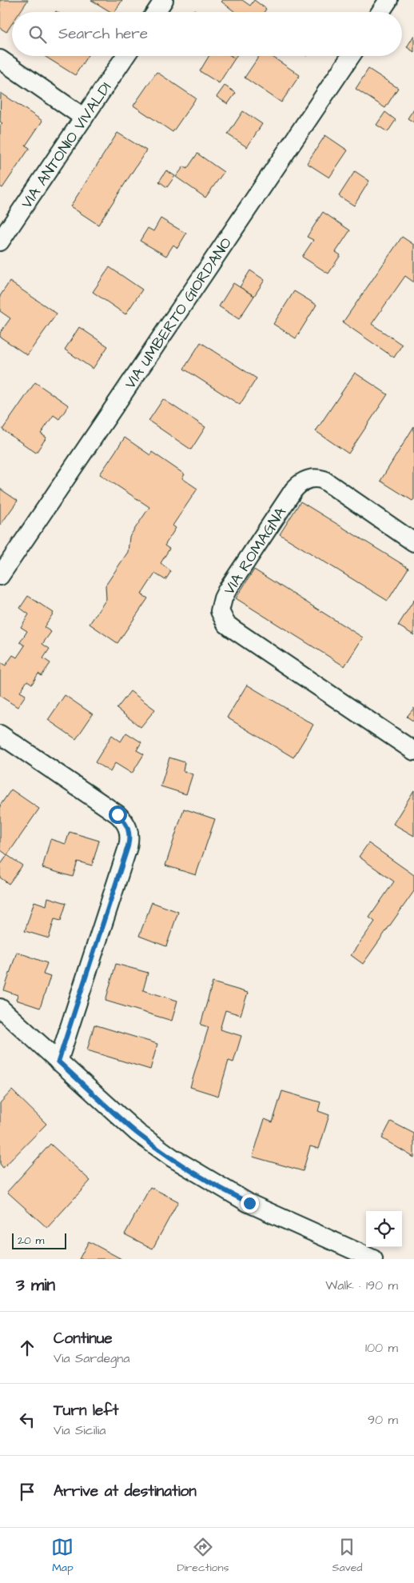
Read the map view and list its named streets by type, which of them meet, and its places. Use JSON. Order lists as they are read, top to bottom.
{
  "streets": {
    "street": ["VIA ANTONIO VIVALDI", "VIA UMBERTO GIORDANO", "VIA ROMAGNA"]
  },
  "scale_bar": "20 m",
  "page": {
    "search": "Search here",
    "scale": "20 m",
    "heading": ["3 min", "Walk · 190 m"],
    "list": [
      ["Continue", "Via Sardegna", "100 m"],
      ["Turn left", "Via Sicilia", "90 m"],
      "Arrive at destination"
    ],
    "nav": ["Map", "Directions", "Saved"]
  }
}
